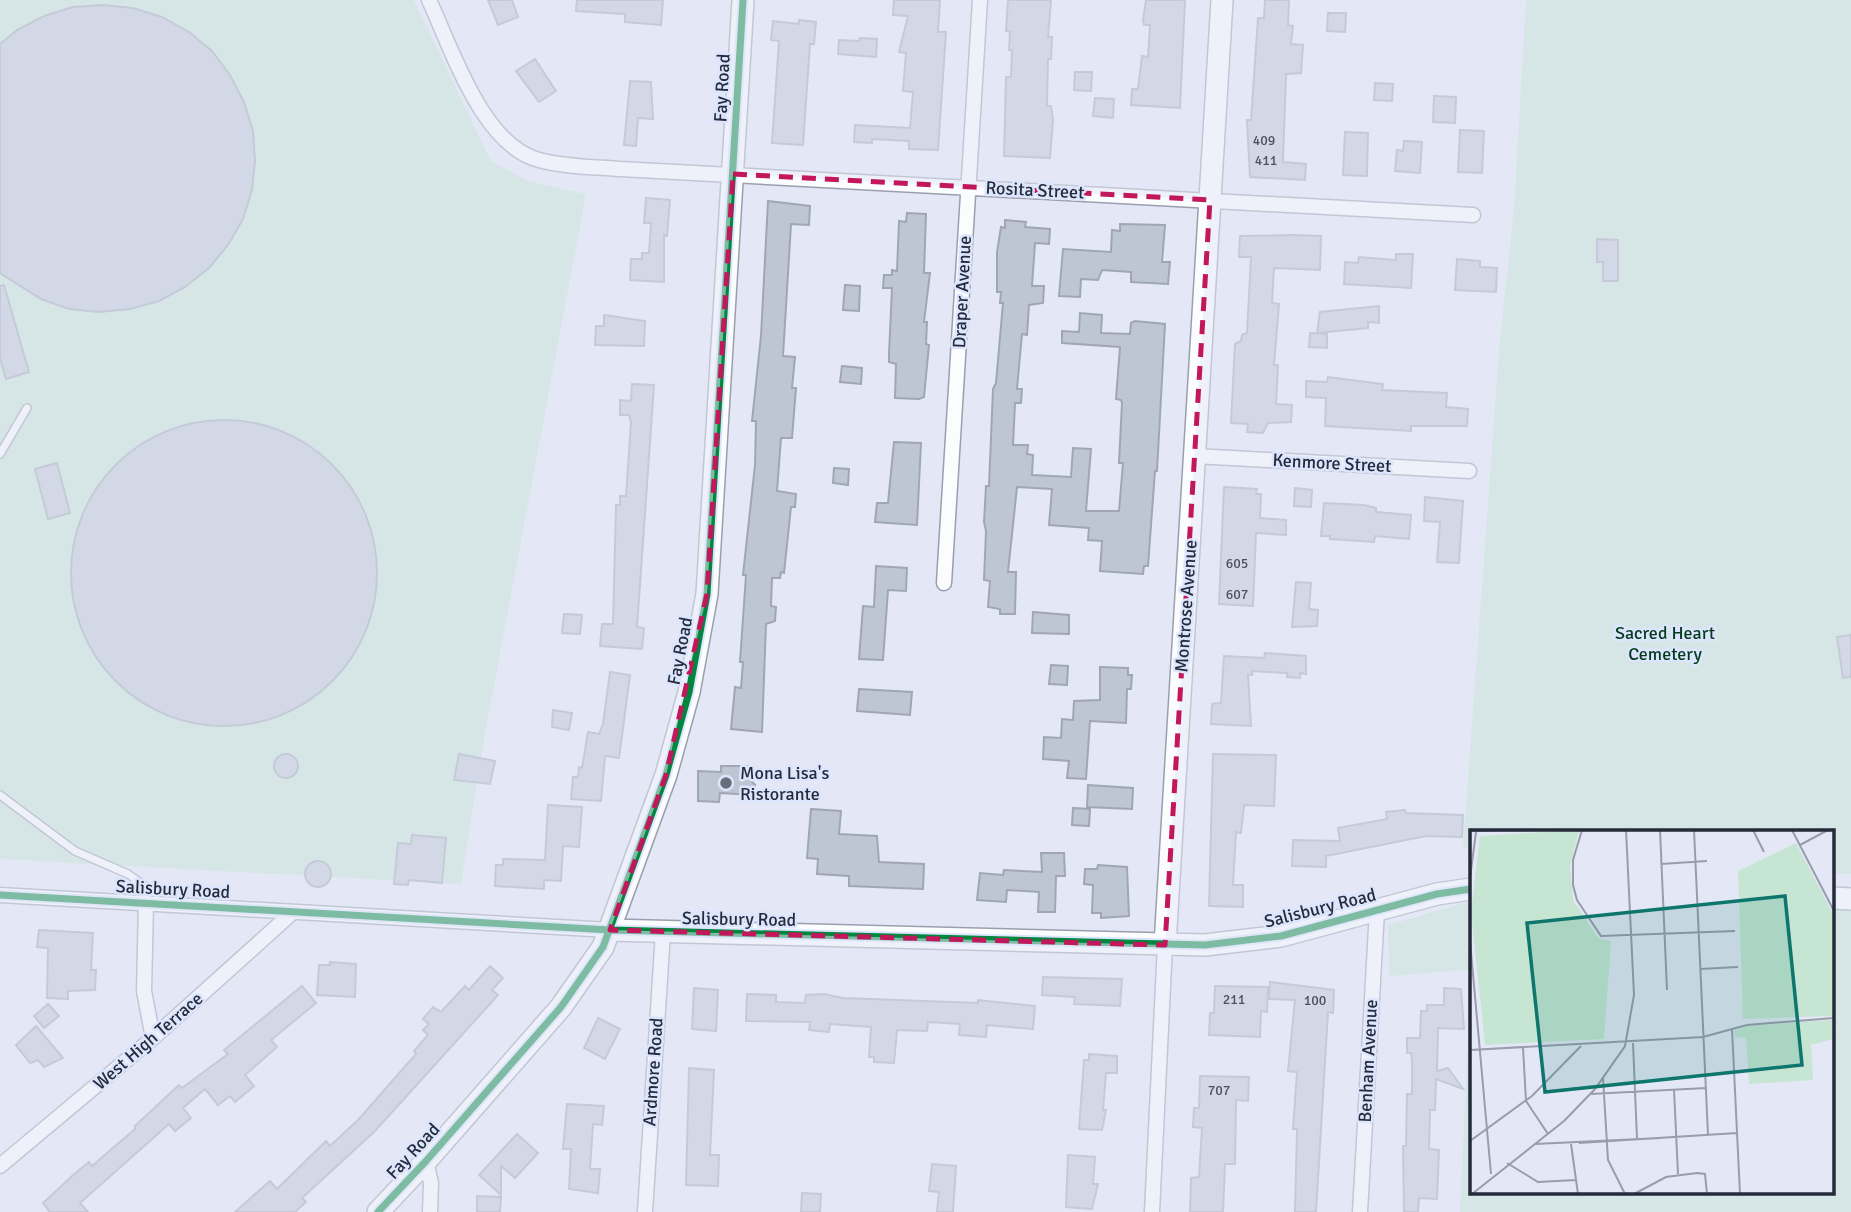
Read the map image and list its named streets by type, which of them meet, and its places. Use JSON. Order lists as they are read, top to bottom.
{
  "streets": {
    "street": [
      "Fay Road",
      "Rosita Street",
      "Draper Avenue",
      "Kenmore Street",
      "Montrose Avenue",
      "Salisbury Road",
      "West High Terrace",
      "Benham Avenue",
      "Ardmore Road"
    ]
  },
  "crossings": [
    ["Fay Road", "Rosita Street"],
    ["Fay Road", "Salisbury Road"],
    ["Rosita Street", "Draper Avenue"],
    ["Rosita Street", "Montrose Avenue"],
    ["Kenmore Street", "Montrose Avenue"],
    ["Montrose Avenue", "Salisbury Road"],
    ["Salisbury Road", "West High Terrace"],
    ["Salisbury Road", "Benham Avenue"],
    ["Salisbury Road", "Ardmore Road"]
  ],
  "parks": ["Sacred Heart Cemetery"],
  "places": ["Mona Lisa's Ristorante"],
  "house_numbers": [
    "409",
    "411",
    "605",
    "607",
    "211",
    "100",
    "707"
  ]
}
